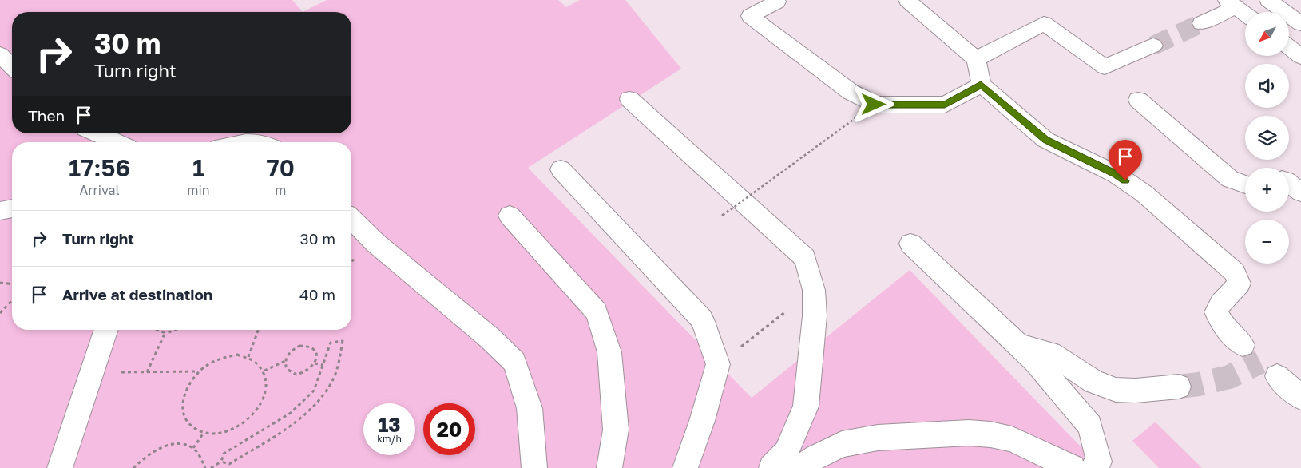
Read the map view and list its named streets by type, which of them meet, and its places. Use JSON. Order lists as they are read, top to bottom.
{
  "north": "bottom left",
  "page": {
    "map_buttons": ["+", "−"],
    "turn": ["30 m", "Turn right"],
    "then": "Then",
    "eta": [
      "17:56",
      "Arrival",
      "1",
      "min",
      "70",
      "m"
    ],
    "list": [
      {
        "name": "Turn right",
        "value": "30 m"
      },
      {
        "name": "Arrive at destination",
        "value": "40 m"
      }
    ],
    "speed": "13 km/h",
    "limit": "20"
  }
}
